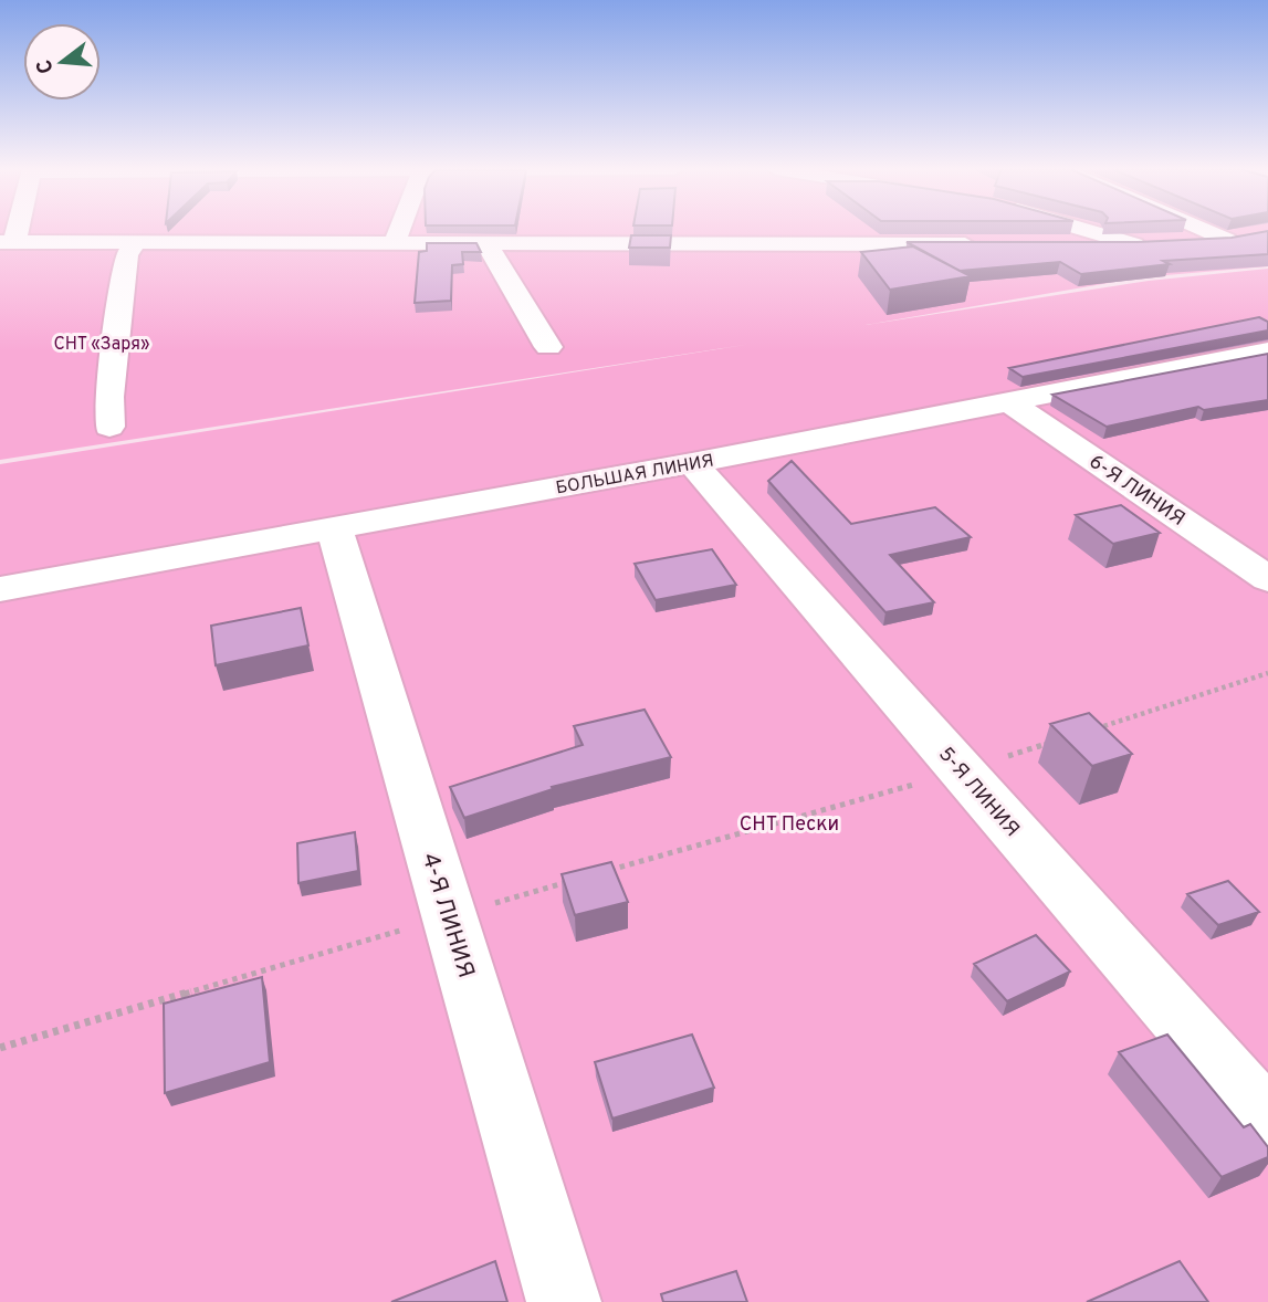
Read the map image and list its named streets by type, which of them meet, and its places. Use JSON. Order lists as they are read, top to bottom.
{
  "streets": {
    "street": [
      "БОЛЬШАЯ ЛИНИЯ",
      "6-Я ЛИНИЯ",
      "5-Я ЛИНИЯ",
      "4-Я ЛИНИЯ"
    ]
  },
  "crossings": [
    ["БОЛЬШАЯ ЛИНИЯ", "6-Я ЛИНИЯ"],
    ["БОЛЬШАЯ ЛИНИЯ", "5-Я ЛИНИЯ"],
    ["БОЛЬШАЯ ЛИНИЯ", "4-Я ЛИНИЯ"]
  ],
  "parks": ["СНТ «Заря»", "СНТ Пески"],
  "north": "left"
}
